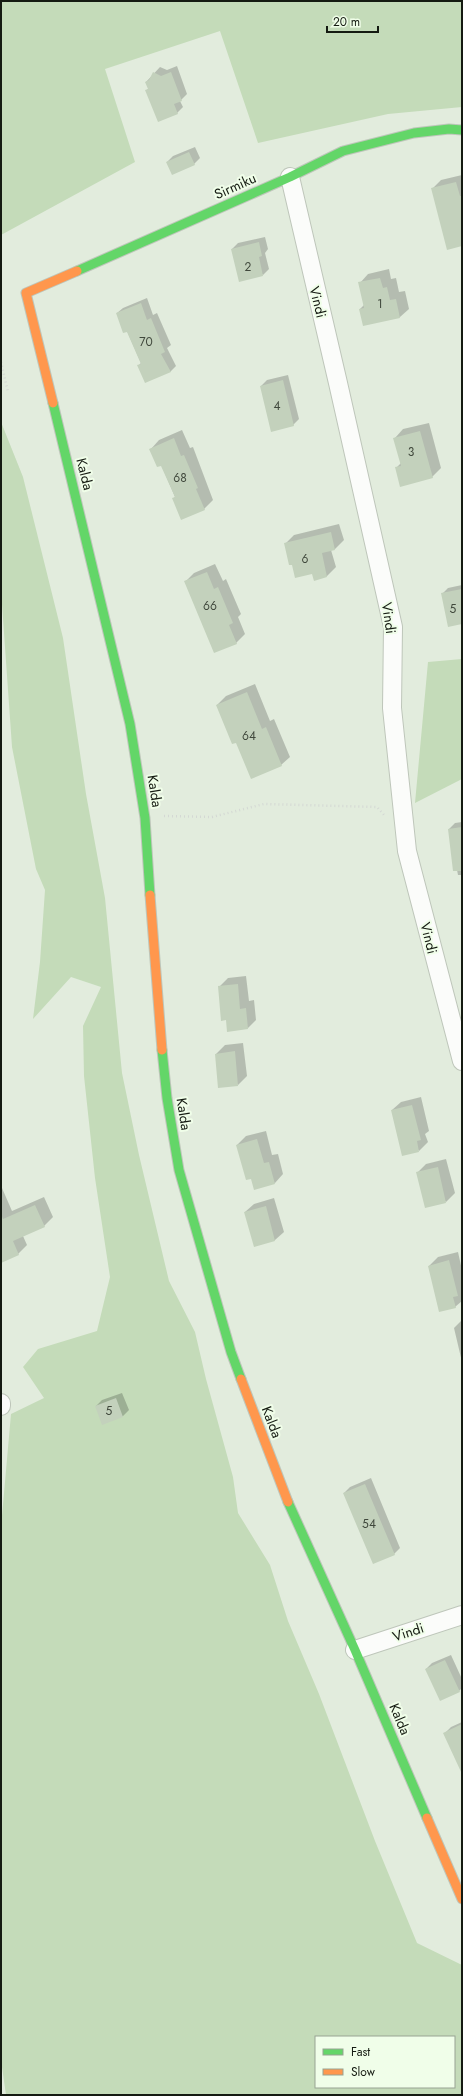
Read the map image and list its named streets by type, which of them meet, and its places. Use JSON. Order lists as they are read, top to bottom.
{
  "streets": {
    "street": ["Sirmiku", "Vindi", "Kalda"]
  },
  "crossings": [
    ["Sirmiku", "Vindi"],
    ["Sirmiku", "Kalda"],
    ["Vindi", "Kalda"]
  ],
  "house_numbers": [
    "2",
    "1",
    "70",
    "4",
    "3",
    "68",
    "6",
    "66",
    "5",
    "64",
    "5",
    "54"
  ],
  "legend": ["Fast", "Slow"],
  "scale_bar": "20 m"
}
